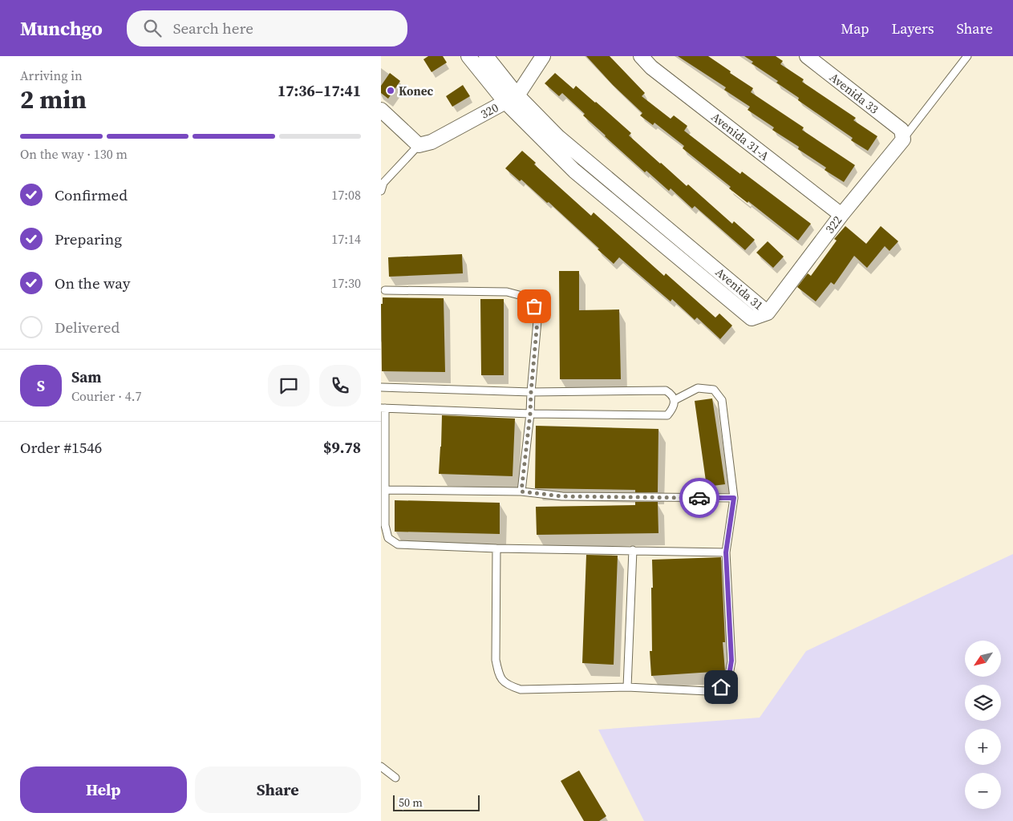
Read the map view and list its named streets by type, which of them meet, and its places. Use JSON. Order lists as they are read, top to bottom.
{
  "streets": {
    "street": [
      "Avenida 33",
      "320",
      "Avenida 31-A",
      "322",
      "Avenida 31"
    ]
  },
  "crossings": [
    ["Avenida 33", "322"],
    ["320", "Avenida 31"],
    ["Avenida 31-A", "322"],
    ["322", "Avenida 31"]
  ],
  "places": ["Konec"],
  "scale_bar": "50 m",
  "north": "bottom left",
  "page": {
    "header": "Munchgo",
    "search": "Search here",
    "nav": ["Map", "Layers", "Share"],
    "heading": ["2 min", "Arriving in", "17:36–17:41"],
    "panel": [
      "Sam",
      "Courier · 4.7",
      "Order #1546",
      "$9.78"
    ],
    "bar": "On the way · 130 m",
    "list": [
      ["Confirmed", "17:08"],
      ["Preparing", "17:14"],
      ["On the way", "17:30"],
      "Delivered"
    ],
    "round": "S",
    "map_buttons": ["+", "−"],
    "buttons": ["Help", "Share"],
    "scale": "50 m"
  }
}
